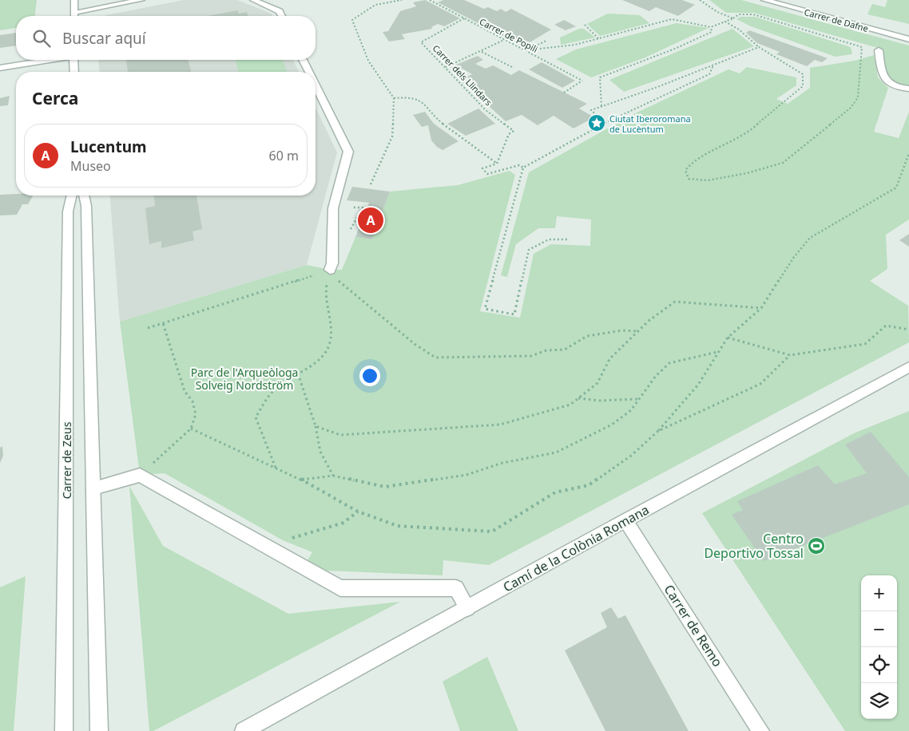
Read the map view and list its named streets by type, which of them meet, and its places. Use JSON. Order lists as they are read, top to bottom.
{
  "streets": {
    "street": [
      "Carrer de Dafne",
      "Carrer de Zeus",
      "Camí de la Colònia Romana",
      "Carrer de Remo"
    ],
    "path": ["Carrer de Popili", "Carrer dels Llindars"]
  },
  "crossings": [
    ["Carrer de Popili", "Carrer dels Llindars"],
    ["Camí de la Colònia Romana", "Carrer de Remo"]
  ],
  "parks": ["Parc de l'Arqueòloga Solveig Nordström"],
  "places": {
    "place": ["Ciutat Iberoromana de Lucèntum"],
    "sports": ["Centro Deportivo Tossal"]
  },
  "page": {
    "search": "Buscar aquí",
    "heading": "Cerca",
    "list": [
      {
        "mark": "A",
        "name": "Lucentum",
        "note": "Museo",
        "value": "60 m"
      }
    ],
    "pins": "A",
    "map_buttons": ["+", "−"]
  }
}
